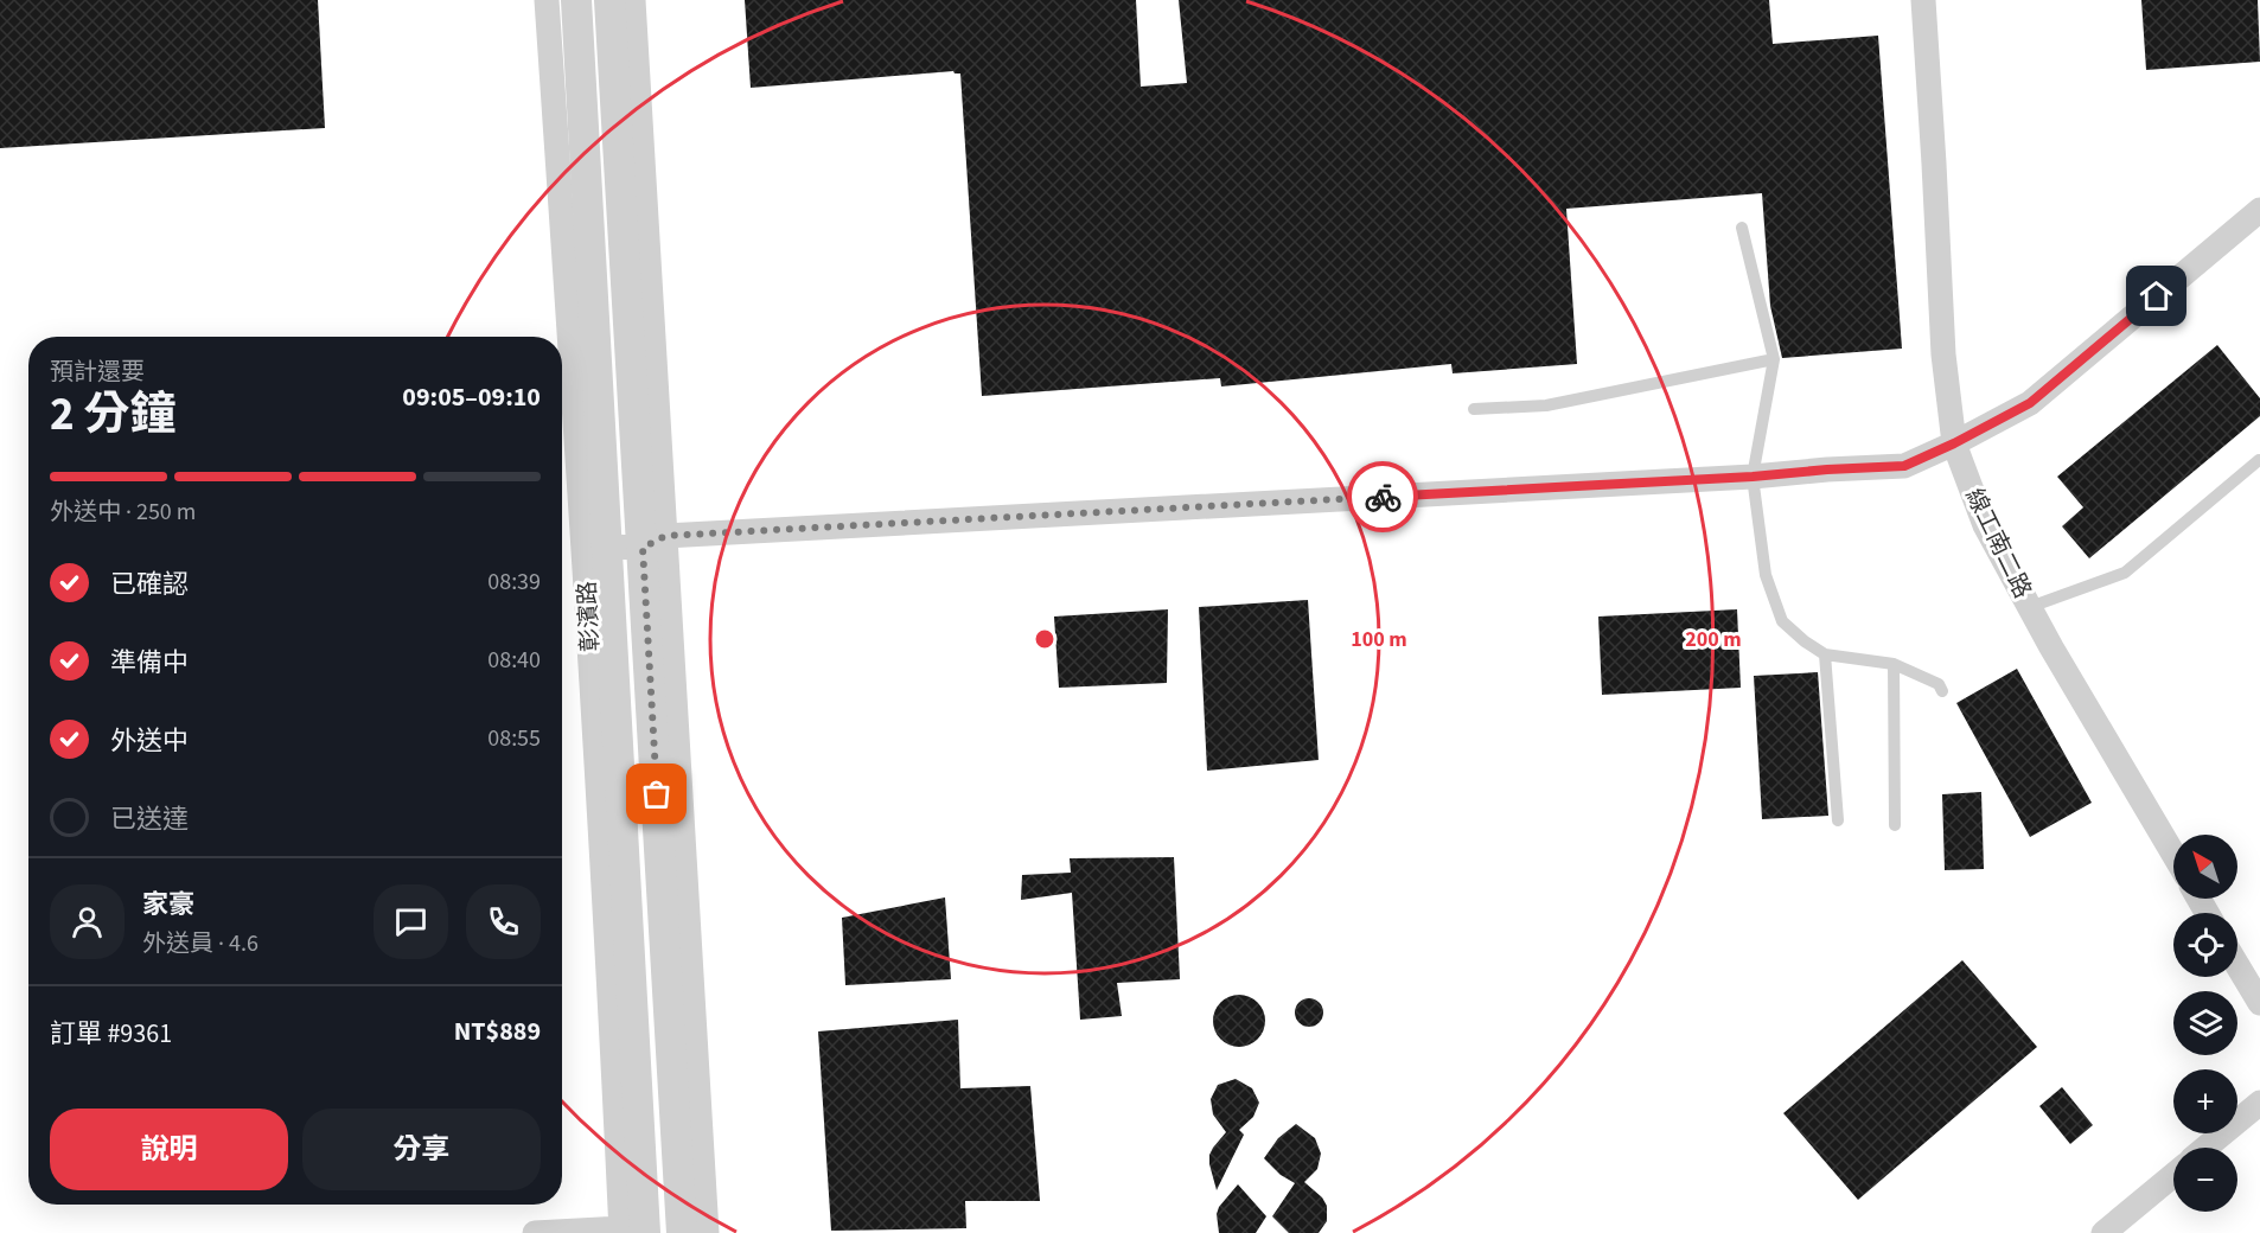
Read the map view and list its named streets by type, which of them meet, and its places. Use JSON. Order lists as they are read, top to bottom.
{
  "streets": {
    "street": ["線工南二路", "彰濱路"]
  },
  "north": "top left",
  "page": {
    "heading": ["2 分鐘", "預計還要", "09:05–09:10"],
    "panel": [
      "家豪",
      "外送員 · 4.6",
      "訂單 #9361",
      "NT$889"
    ],
    "bar": "外送中 · 250 m",
    "list": [
      ["已確認", "08:39"],
      ["準備中", "08:40"],
      ["外送中", "08:55"],
      "已送達"
    ],
    "map_buttons": ["+", "−"],
    "buttons": ["說明", "分享"]
  },
  "rings": ["100 m", "200 m"]
}
